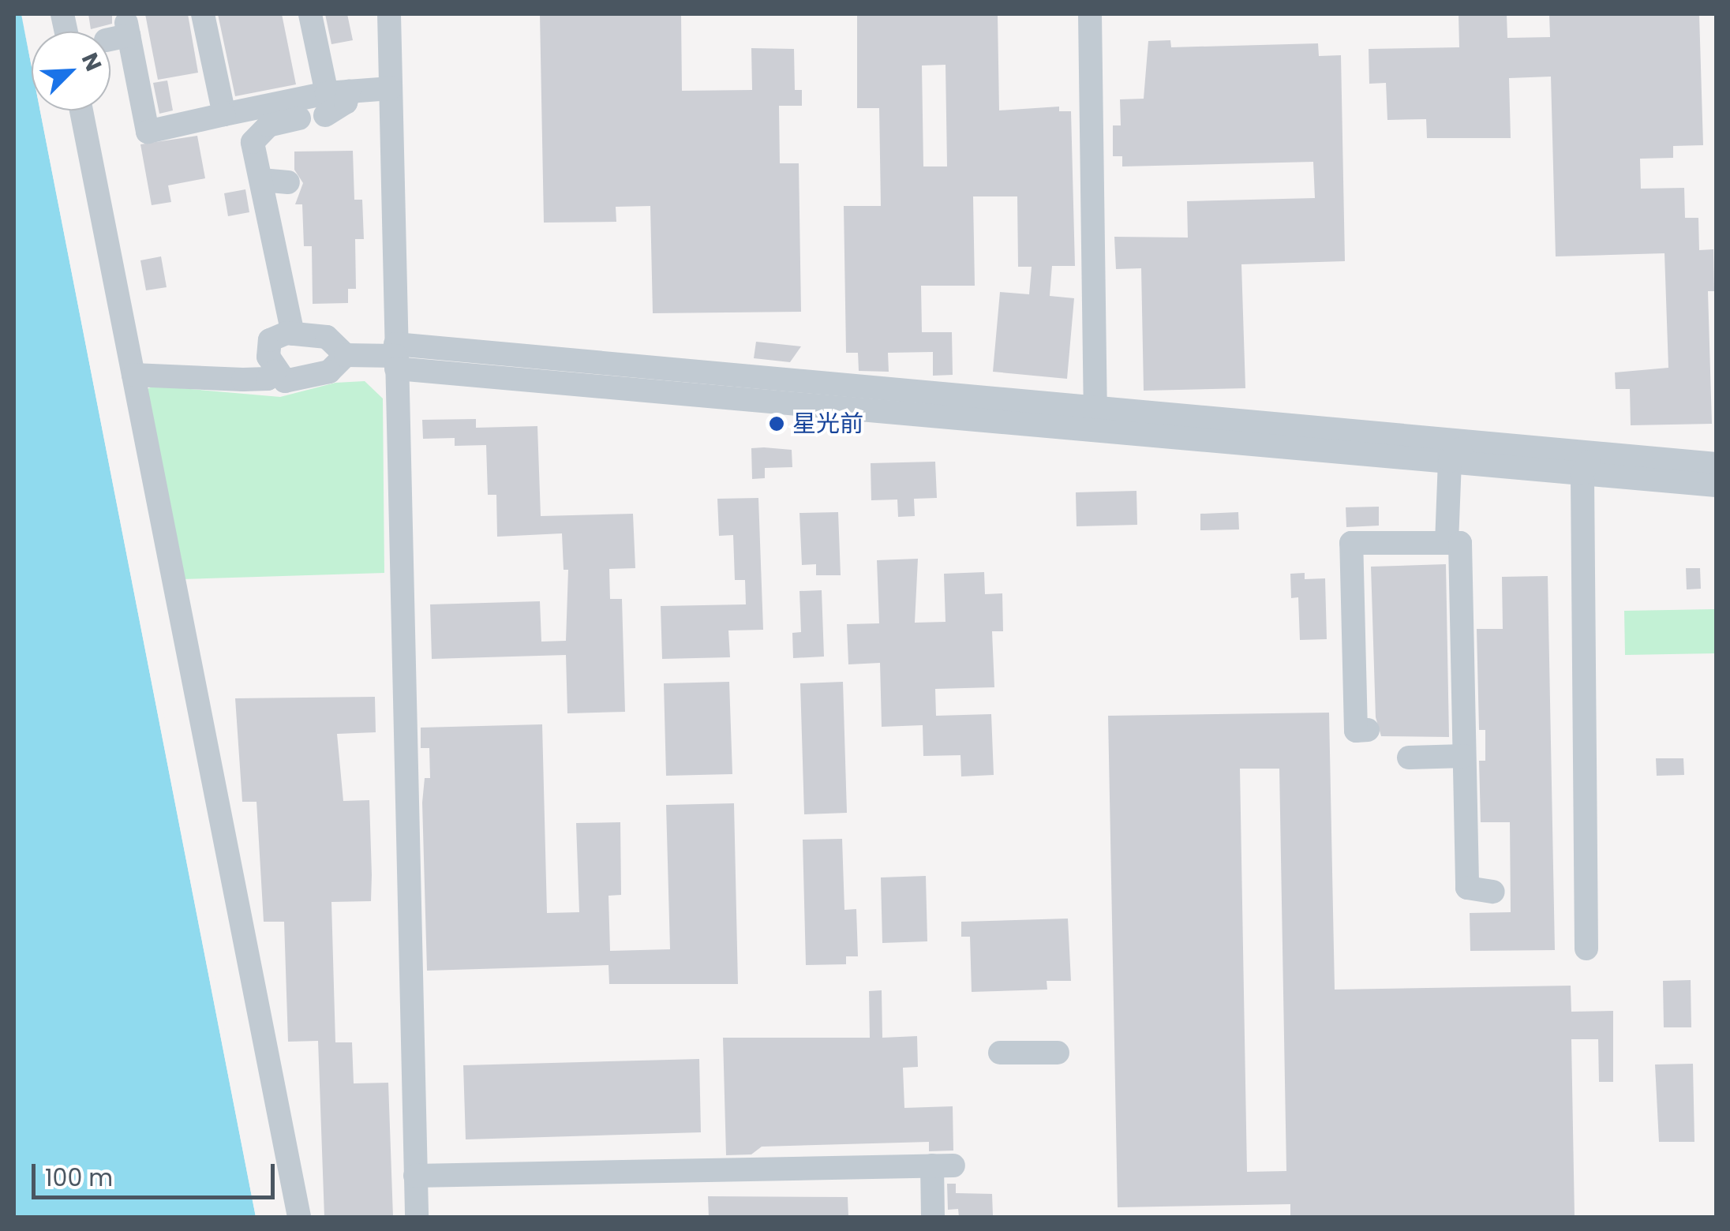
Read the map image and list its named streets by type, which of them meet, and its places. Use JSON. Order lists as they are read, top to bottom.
{
  "places": ["星光前"],
  "scale_bar": "100 m",
  "north": "top right"
}
